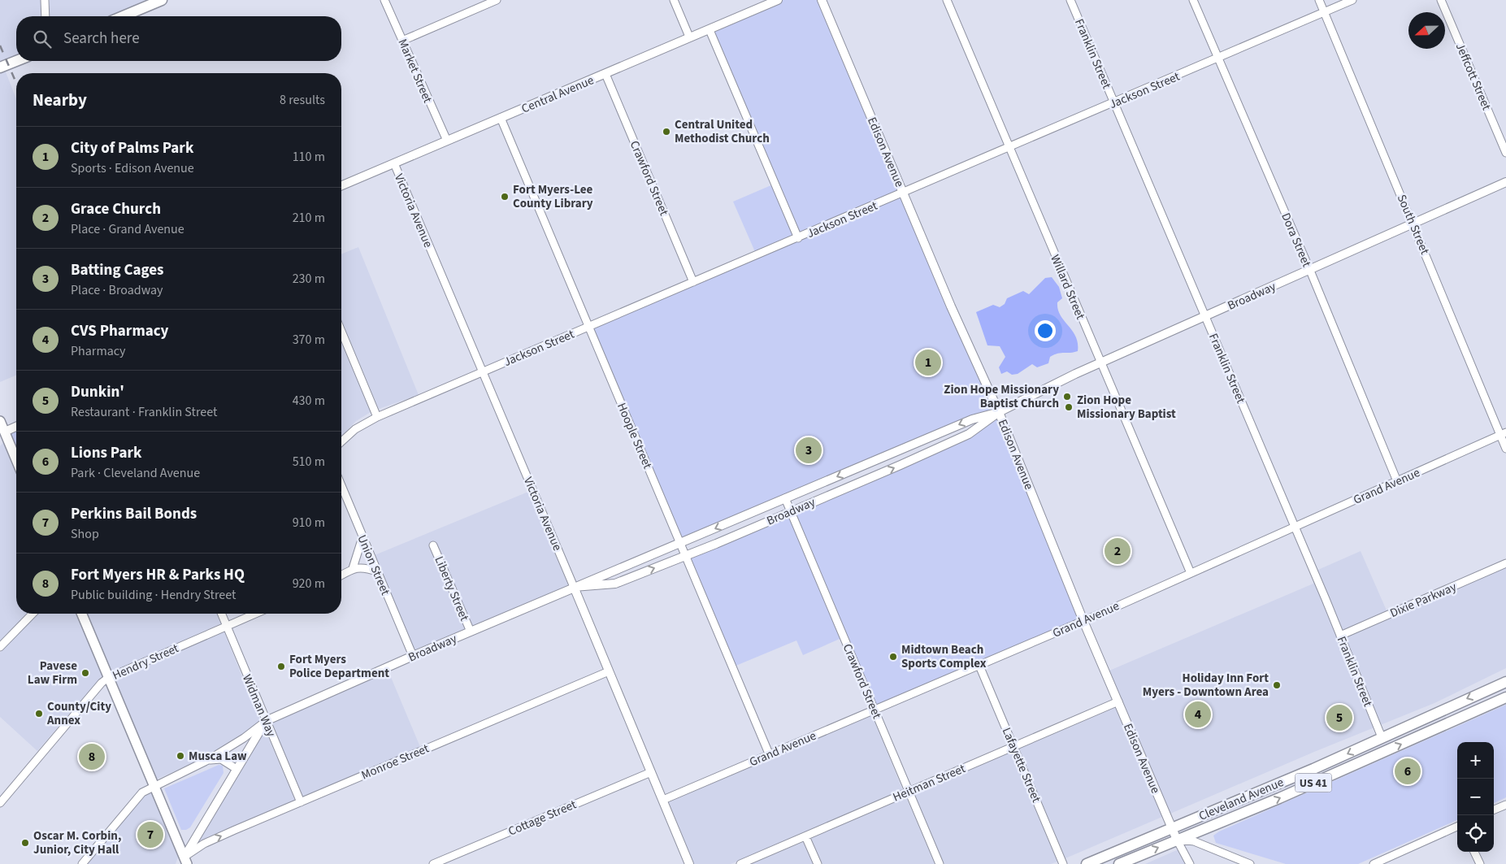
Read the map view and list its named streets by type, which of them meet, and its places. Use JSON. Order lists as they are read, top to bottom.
{
  "streets": {
    "main road": ["US 41", "Cleveland Avenue"],
    "street": [
      "Franklin Street",
      "Market Street",
      "Jeffcott Street",
      "Jackson Street",
      "Central Avenue",
      "Edison Avenue",
      "Crawford Street",
      "Victoria Avenue",
      "South Street",
      "Dora Street",
      "Willard Street",
      "Broadway",
      "Hoople Street",
      "Grand Avenue",
      "Union Street",
      "Liberty Street",
      "Dixie Parkway",
      "Hendry Street",
      "Widman Way",
      "Monroe Street",
      "Lafayette Street",
      "Heitman Street",
      "Cottage Street"
    ]
  },
  "crossings": [
    ["Franklin Street", "Jackson Street"],
    ["Franklin Street", "Broadway"],
    ["Franklin Street", "Grand Avenue"],
    ["Franklin Street", "Dixie Parkway"],
    ["Franklin Street", "Cleveland Avenue"],
    ["Market Street", "Central Avenue"],
    ["Jackson Street", "Edison Avenue"],
    ["Jackson Street", "Crawford Street"],
    ["Jackson Street", "Victoria Avenue"],
    ["Jackson Street", "South Street"],
    ["Jackson Street", "Dora Street"],
    ["Jackson Street", "Willard Street"],
    ["Jackson Street", "Hoople Street"],
    ["Central Avenue", "Crawford Street"],
    ["Central Avenue", "Victoria Avenue"],
    ["Central Avenue", "Hoople Street"],
    ["Edison Avenue", "Broadway"],
    ["Edison Avenue", "Grand Avenue"],
    ["Edison Avenue", "Heitman Street"],
    ["Edison Avenue", "Cleveland Avenue"],
    ["Crawford Street", "Broadway"],
    ["Crawford Street", "Grand Avenue"],
    ["Crawford Street", "Heitman Street"],
    ["Victoria Avenue", "Broadway"],
    ["Victoria Avenue", "Grand Avenue"],
    ["Victoria Avenue", "Monroe Street"],
    ["Victoria Avenue", "Cottage Street"],
    ["South Street", "Broadway"],
    ["South Street", "Grand Avenue"],
    ["Dora Street", "Broadway"],
    ["Dora Street", "Grand Avenue"],
    ["Willard Street", "Broadway"],
    ["Willard Street", "Grand Avenue"],
    ["Broadway", "Hoople Street"],
    ["Broadway", "Union Street"],
    ["Broadway", "Liberty Street"],
    ["Broadway", "Widman Way"],
    ["Hoople Street", "Grand Avenue"],
    ["Grand Avenue", "Lafayette Street"],
    ["Hendry Street", "Widman Way"],
    ["Widman Way", "Monroe Street"],
    ["Lafayette Street", "Heitman Street"]
  ],
  "places": [
    "Central United Methodist Church",
    "Fort Myers-Lee County Library",
    "Zion Hope Missionary Baptist Church",
    "Zion Hope Missionary Baptist",
    "Midtown Beach Sports Complex",
    "Fort Myers Police Department",
    "Pavese Law Firm",
    "Holiday Inn Fort Myers - Downtown Area",
    "County/City Annex",
    "Musca Law",
    "Oscar M. Corbin, Junior, City Hall"
  ],
  "north": "left",
  "page": {
    "search": "Search here",
    "heading": ["Nearby", "8 results"],
    "list": [
      {
        "mark": "1",
        "name": "City of Palms Park",
        "note": "Sports · Edison Avenue",
        "value": "110 m"
      },
      {
        "mark": "2",
        "name": "Grace Church",
        "note": "Place · Grand Avenue",
        "value": "210 m"
      },
      {
        "mark": "3",
        "name": "Batting Cages",
        "note": "Place · Broadway",
        "value": "230 m"
      },
      {
        "mark": "4",
        "name": "CVS Pharmacy",
        "note": "Pharmacy",
        "value": "370 m"
      },
      {
        "mark": "5",
        "name": "Dunkin'",
        "note": "Restaurant · Franklin Street",
        "value": "430 m"
      },
      {
        "mark": "6",
        "name": "Lions Park",
        "note": "Park · Cleveland Avenue",
        "value": "510 m"
      },
      {
        "mark": "7",
        "name": "Perkins Bail Bonds",
        "note": "Shop",
        "value": "910 m"
      },
      {
        "mark": "8",
        "name": "Fort Myers HR & Parks HQ",
        "note": "Public building · Hendry Street",
        "value": "920 m"
      }
    ],
    "pins": [
      "1",
      "3",
      "2",
      "4",
      "5",
      "8",
      "6",
      "7"
    ],
    "map_buttons": ["+", "−"]
  }
}
